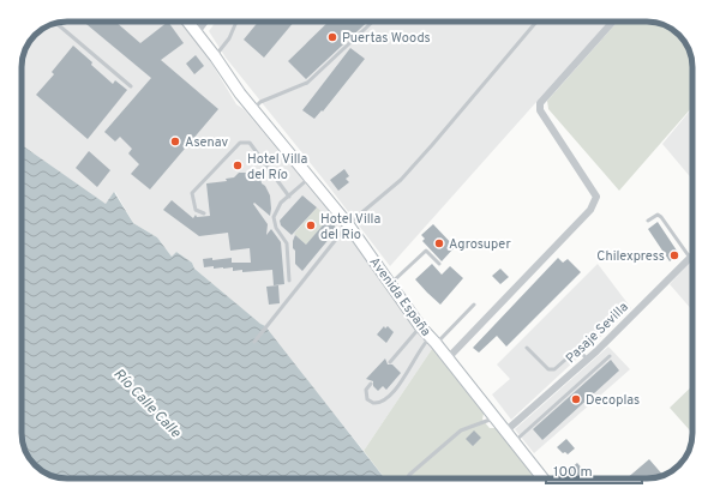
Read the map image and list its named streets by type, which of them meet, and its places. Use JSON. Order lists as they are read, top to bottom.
{
  "streets": {
    "main road": ["Avenida España"],
    "street": ["Pasaje Sevilla"]
  },
  "crossings": [
    ["Avenida España", "Pasaje Sevilla"]
  ],
  "water": ["Río Calle Calle"],
  "places": [
    "Puertas Woods",
    "Asenav",
    "Hotel Villa del Río",
    "Hotel Villa del Rio",
    "Agrosuper",
    "Chilexpress",
    "Decoplas"
  ],
  "scale_bar": "100 m"
}
